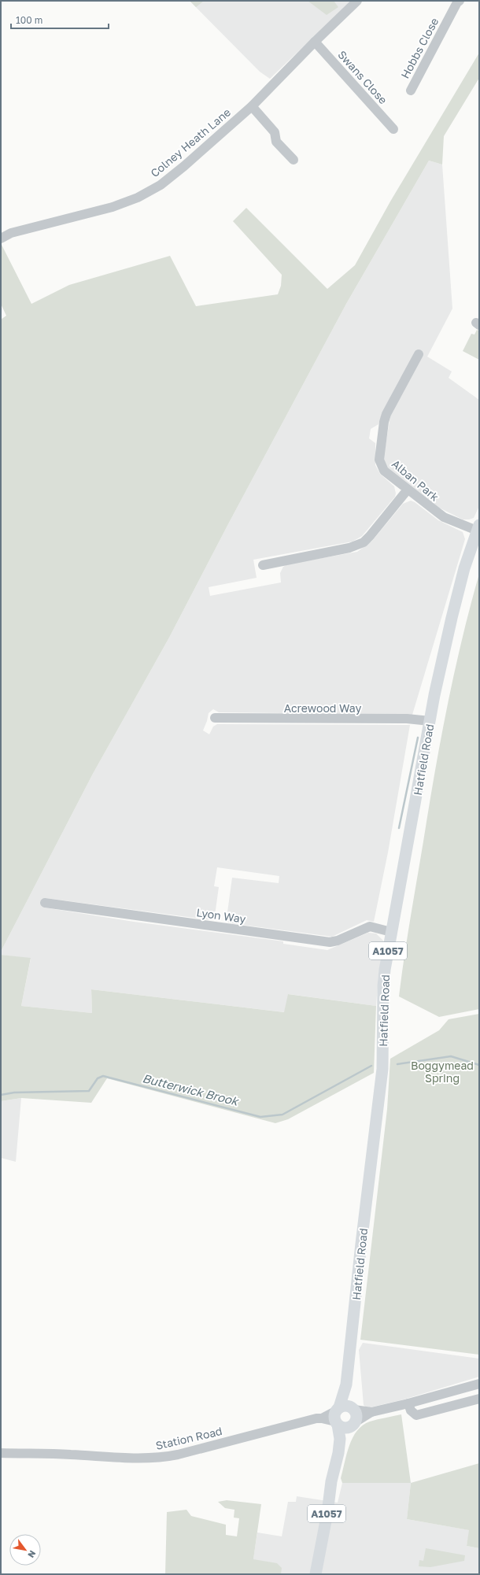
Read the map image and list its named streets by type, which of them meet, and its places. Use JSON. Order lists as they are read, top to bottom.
{
  "streets": {
    "main road": ["Hatfield Road", "A1057"],
    "street": [
      "Hobbs Close",
      "Swans Close",
      "Colney Heath Lane",
      "Alban Park",
      "Acrewood Way",
      "Lyon Way",
      "Station Road"
    ]
  },
  "crossings": [
    ["Swans Close", "Colney Heath Lane"],
    ["Alban Park", "Hatfield Road"],
    ["Acrewood Way", "Hatfield Road"],
    ["Hatfield Road", "Lyon Way"],
    ["Hatfield Road", "Station Road"]
  ],
  "water": ["Butterwick Brook"],
  "parks": ["Boggymead Spring"],
  "scale_bar": "100 m",
  "north": "bottom right"
}
